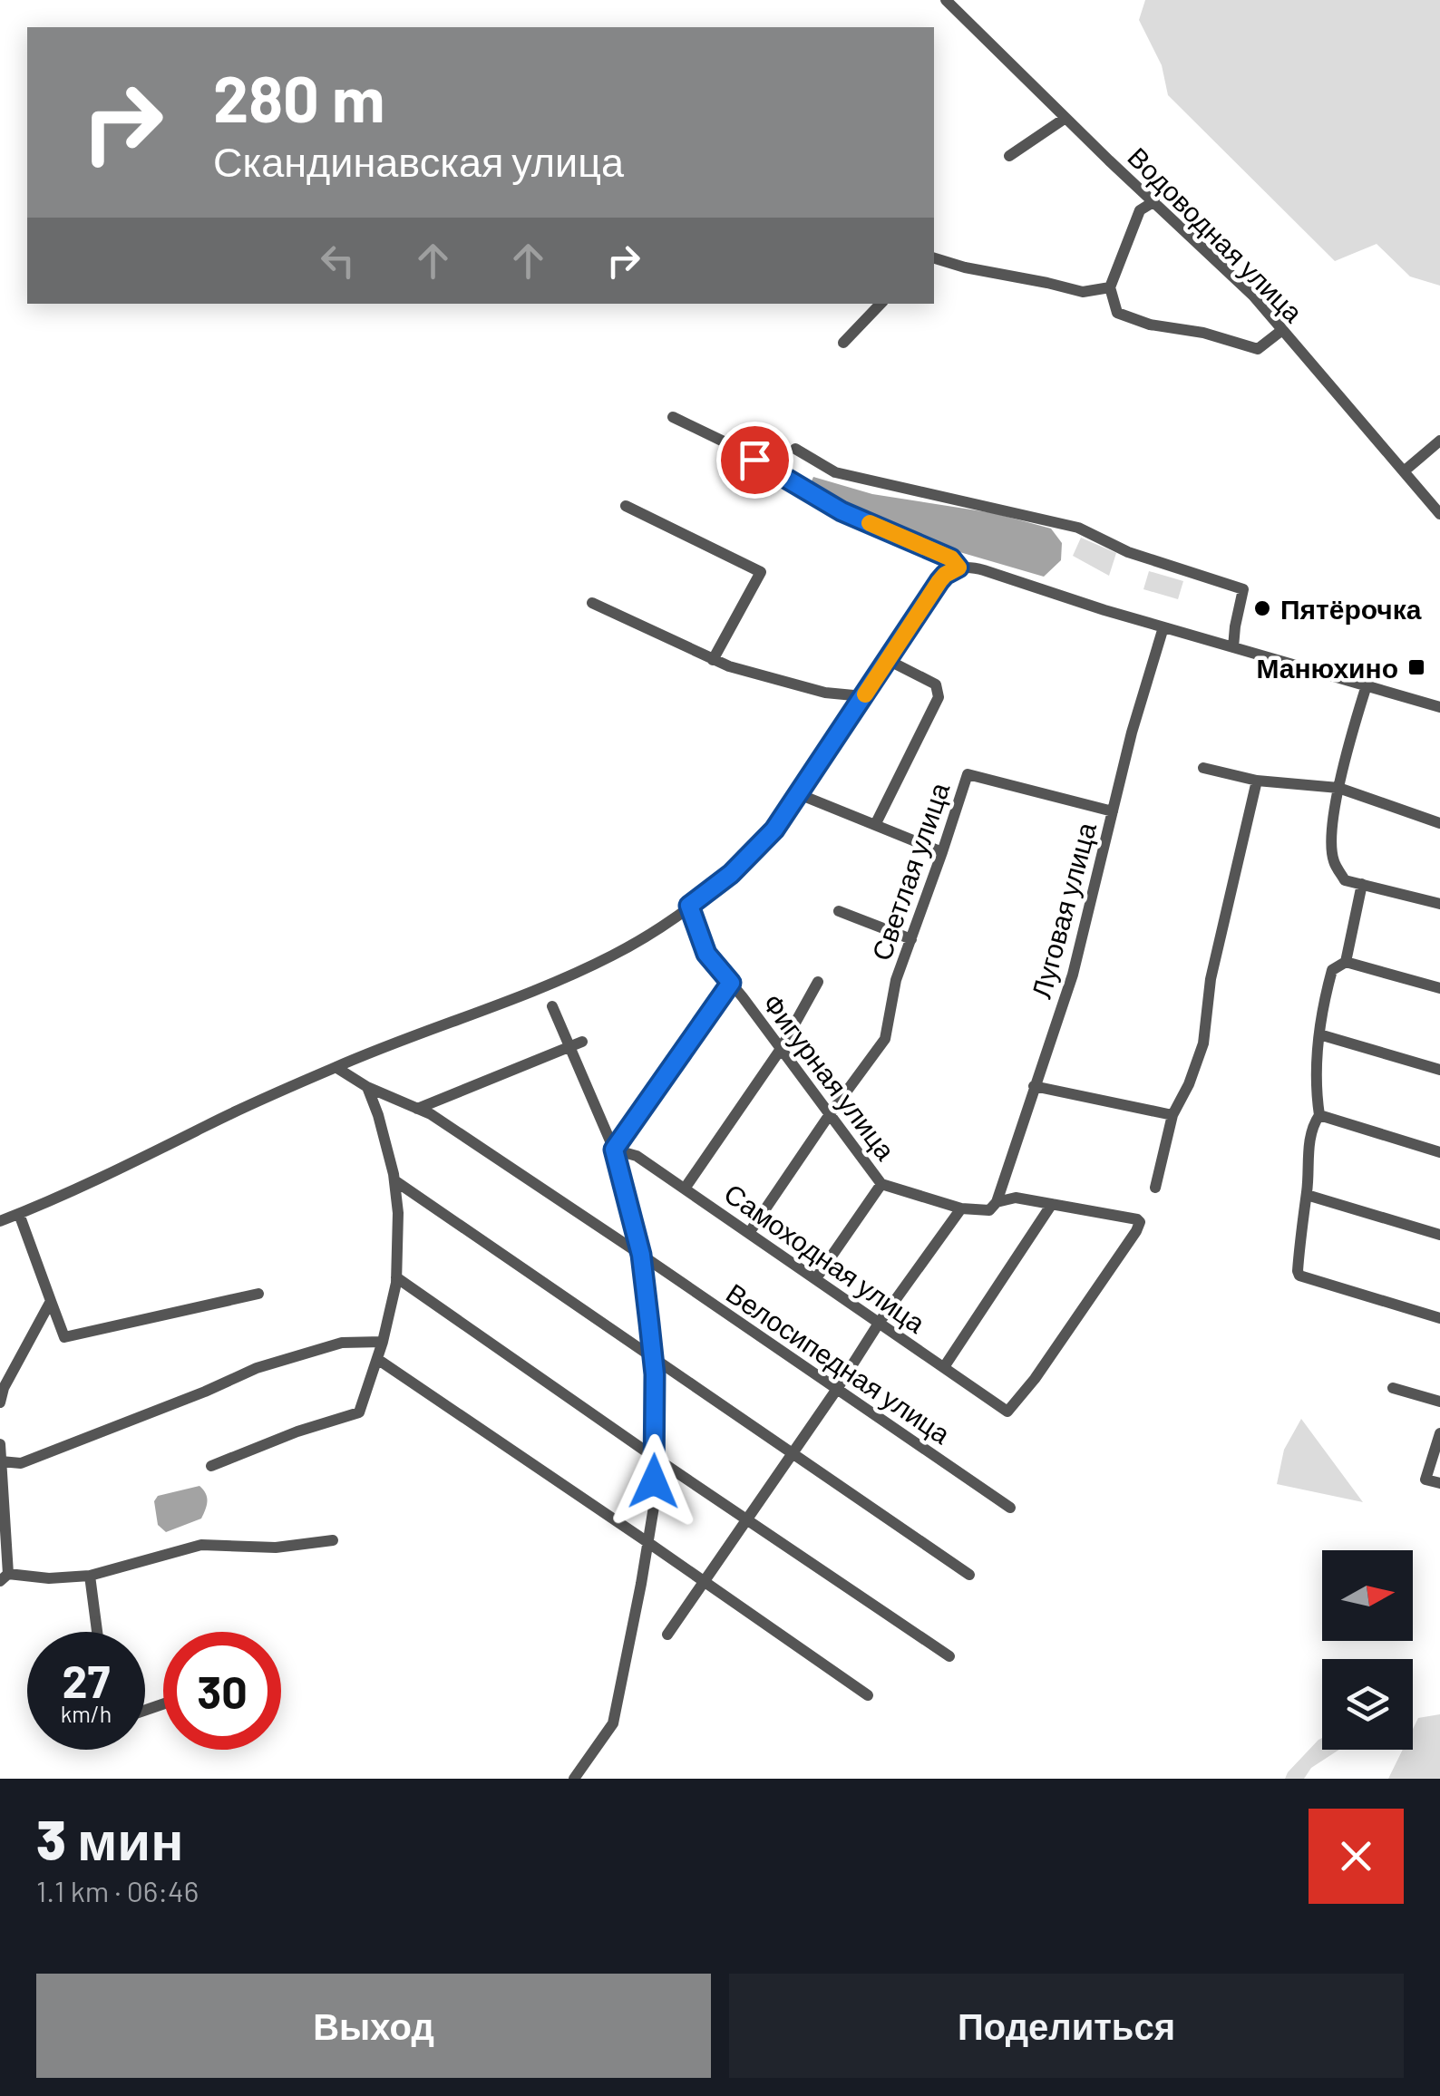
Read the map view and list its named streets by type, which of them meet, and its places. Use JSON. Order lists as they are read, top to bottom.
{
  "streets": {
    "street": [
      "Водоводная улица",
      "Светлая улица",
      "Луговая улица",
      "Фигурная улица",
      "Самоходная улица",
      "Велосипедная улица"
    ]
  },
  "crossings": [
    ["Светлая улица", "Луговая улица"],
    ["Светлая улица", "Фигурная улица"],
    ["Светлая улица", "Самоходная улица"],
    ["Луговая улица", "Фигурная улица"],
    ["Фигурная улица", "Самоходная улица"]
  ],
  "places": {
    "other": ["Пятёрочка"],
    "transit": ["Манюхино"]
  },
  "north": "right",
  "page": {
    "turn": ["280 m", "Скандинавская улица"],
    "speed": "27 km/h",
    "limit": "30",
    "heading": ["3 мин", "1.1 km · 06:46"],
    "buttons": ["Выход", "Поделиться"]
  }
}
